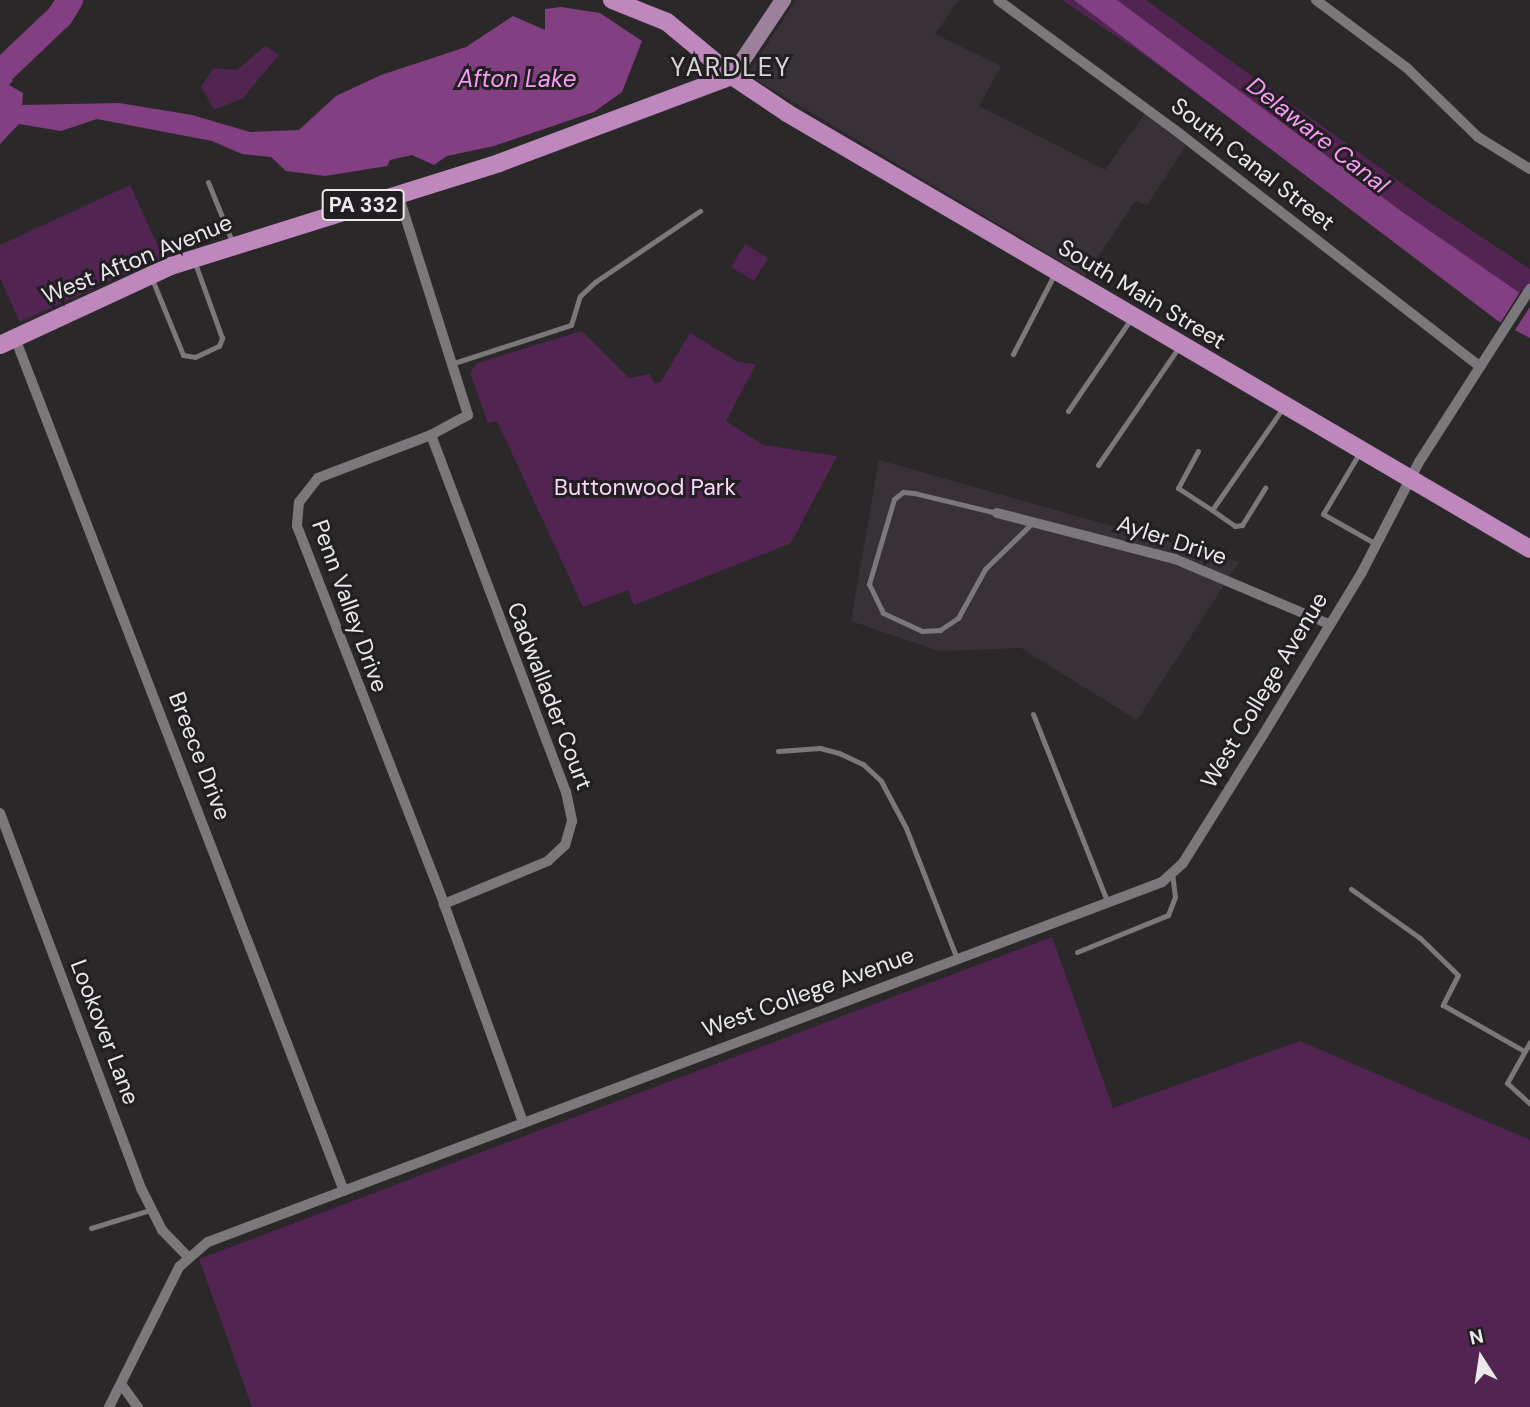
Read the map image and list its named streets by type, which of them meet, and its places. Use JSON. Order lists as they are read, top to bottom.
{
  "streets": {
    "main road": ["PA 332", "West Afton Avenue", "South Main Street"],
    "street": [
      "South Canal Street",
      "Ayler Drive",
      "Penn Valley Drive",
      "West College Avenue",
      "Cadwallader Court",
      "Breece Drive",
      "Lookover Lane"
    ]
  },
  "crossings": [
    ["South Canal Street", "West College Avenue"],
    ["West Afton Avenue", "South Main Street"],
    ["West Afton Avenue", "Penn Valley Drive"],
    ["West Afton Avenue", "Breece Drive"],
    ["South Main Street", "West College Avenue"],
    ["Ayler Drive", "West College Avenue"],
    ["Penn Valley Drive", "West College Avenue"],
    ["Penn Valley Drive", "Cadwallader Court"],
    ["West College Avenue", "Breece Drive"],
    ["West College Avenue", "Lookover Lane"]
  ],
  "districts": ["YARDLEY"],
  "water": ["Afton Lake", "Delaware Canal"],
  "parks": ["Buttonwood Park"],
  "north": "top"
}
